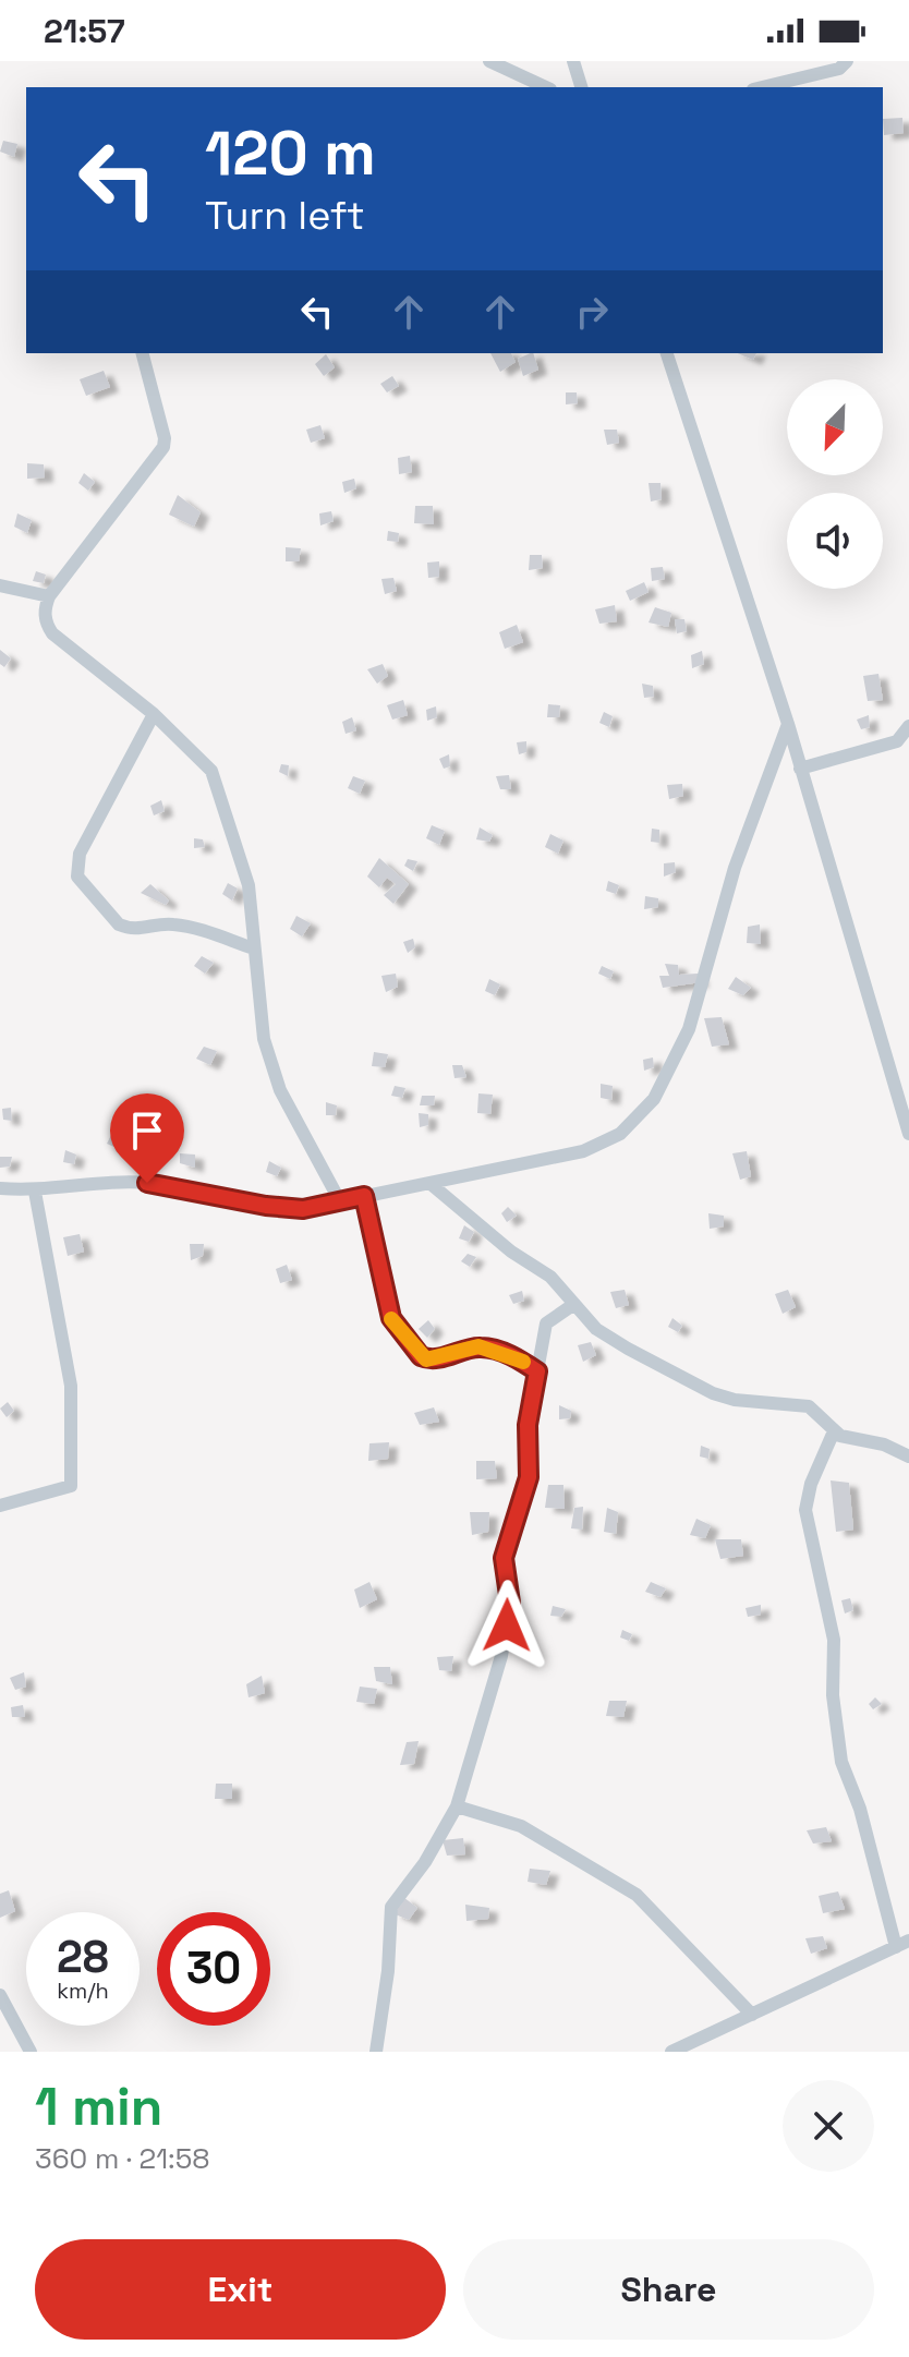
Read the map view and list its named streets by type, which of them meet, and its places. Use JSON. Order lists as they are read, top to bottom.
{
  "north": "bottom left",
  "page": {
    "status": "21:57",
    "turn": ["120 m", "Turn left"],
    "speed": "28 km/h",
    "limit": "30",
    "heading": ["1 min", "360 m · 21:58"],
    "buttons": ["Exit", "Share"]
  }
}
